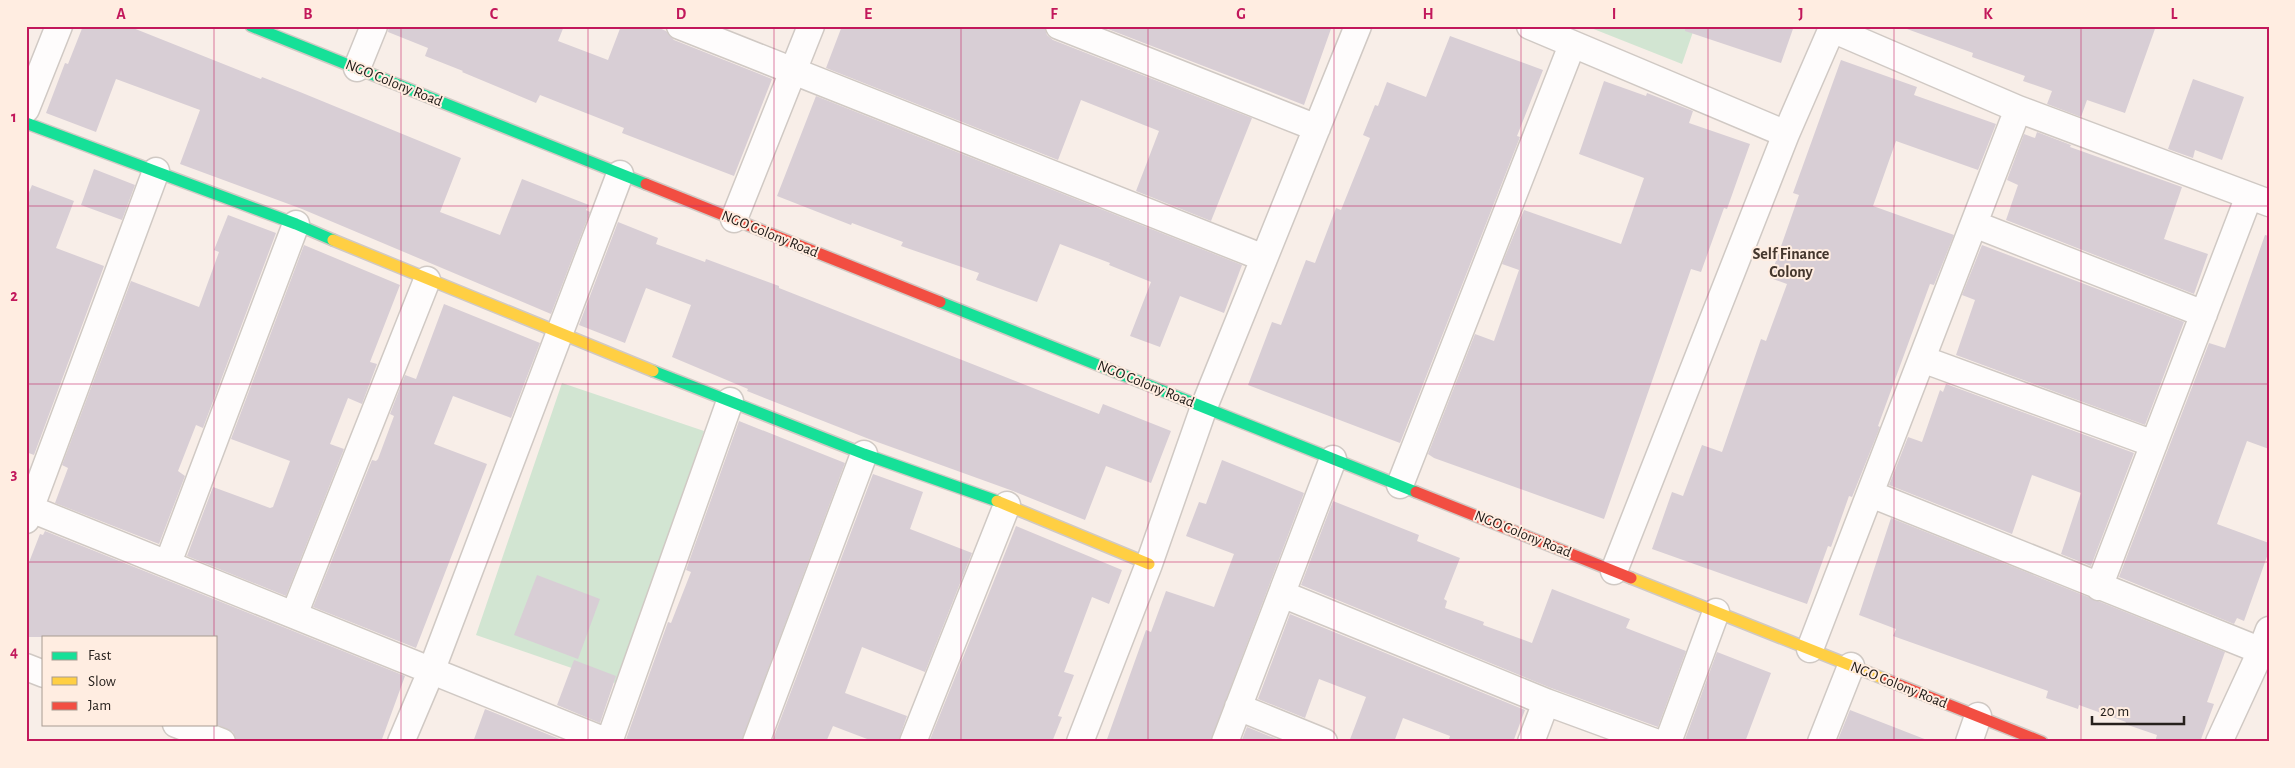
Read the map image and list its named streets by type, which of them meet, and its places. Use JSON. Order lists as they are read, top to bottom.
{
  "streets": {
    "street": ["NGO Colony Road"]
  },
  "districts": ["Self Finance Colony"],
  "legend": ["Fast", "Slow", "Jam"],
  "scale_bar": "20 m",
  "grid": {
    "columns": [
      "A",
      "B",
      "C",
      "D",
      "E",
      "F",
      "G",
      "H",
      "I",
      "J",
      "K",
      "L"
    ],
    "rows": [
      "1",
      "2",
      "3",
      "4"
    ]
  }
}
